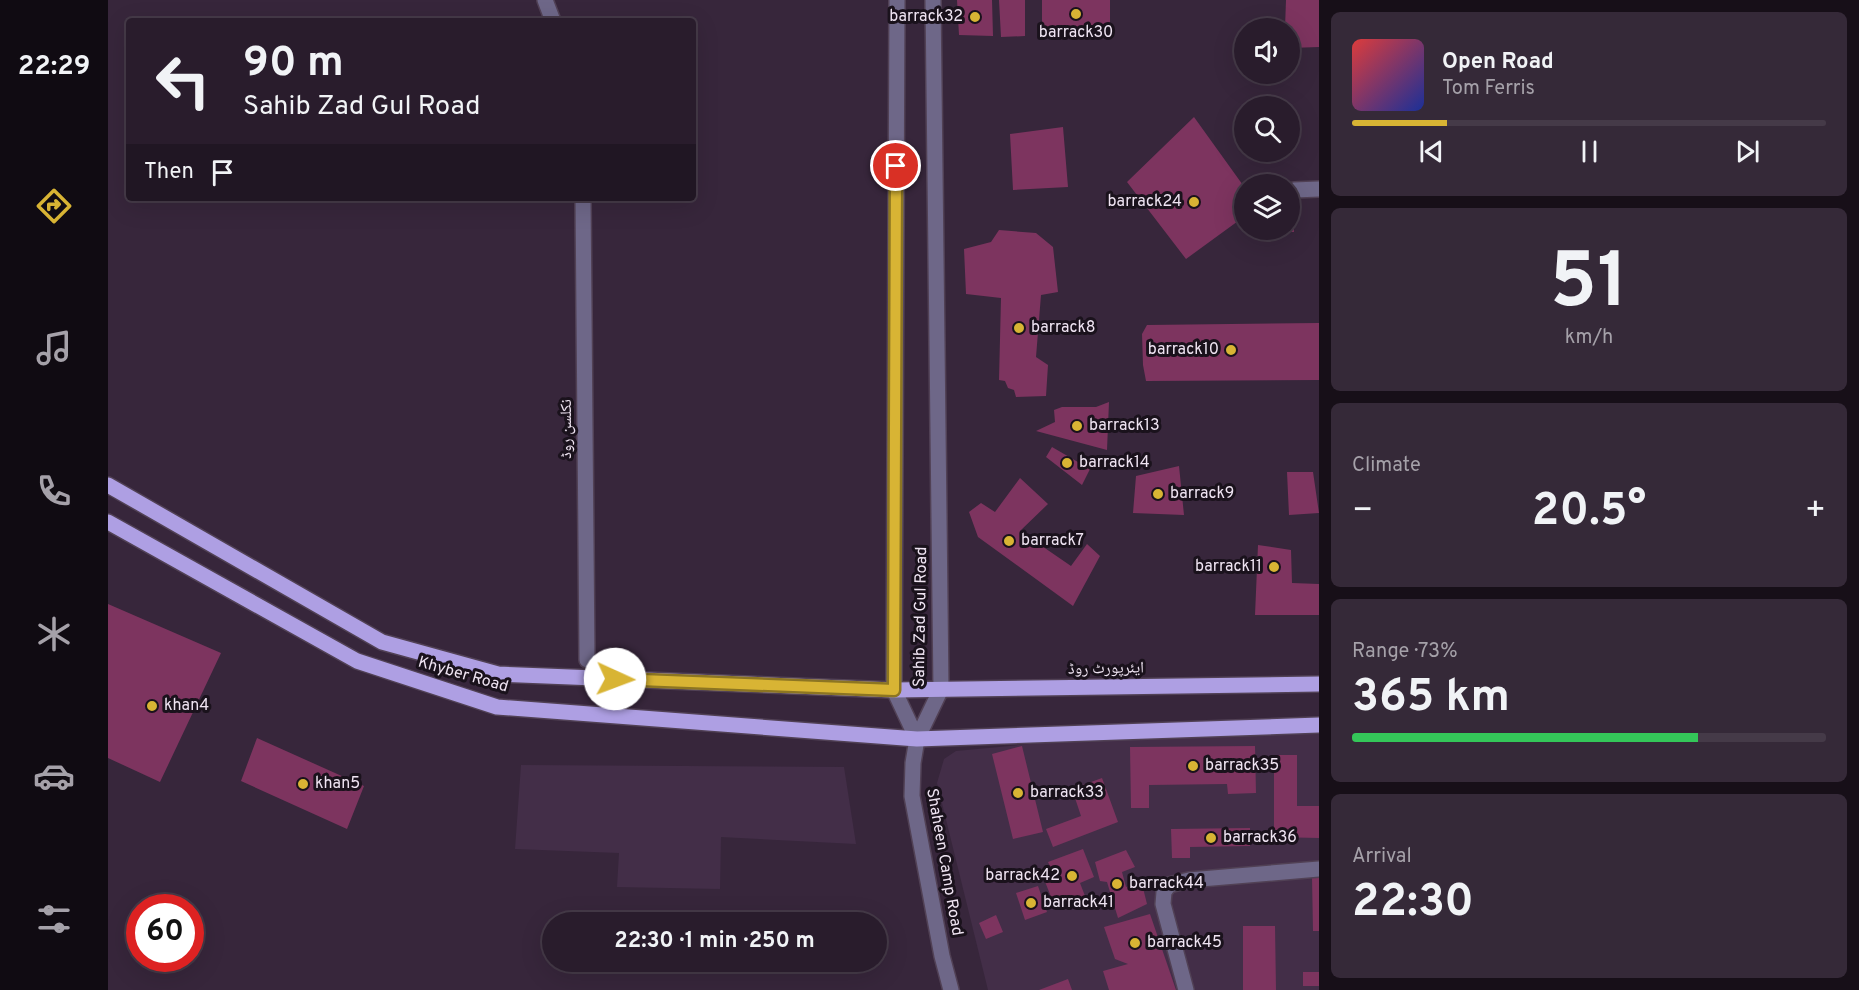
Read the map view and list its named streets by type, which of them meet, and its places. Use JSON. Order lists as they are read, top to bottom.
{
  "streets": {
    "main road": ["ایئرپورٹ روڈ", "Khyber Road"],
    "street": ["نکلسن روڈ", "Sahib Zad Gul Road", "Shaheen Camp Road"]
  },
  "crossings": [
    ["Sahib Zad Gul Road", "ایئرپورٹ روڈ"],
    ["Sahib Zad Gul Road", "Khyber Road"],
    ["Sahib Zad Gul Road", "Shaheen Camp Road"],
    ["ایئرپورٹ روڈ", "Khyber Road"],
    ["Khyber Road", "Shaheen Camp Road"]
  ],
  "places": [
    "barrack30",
    "barrack32",
    "barrack24",
    "barrack8",
    "barrack10",
    "barrack13",
    "barrack14",
    "barrack9",
    "barrack7",
    "barrack11",
    "khan4",
    "barrack35",
    "khan5",
    "barrack33",
    "barrack36",
    "barrack42",
    "barrack44",
    "barrack41",
    "barrack45"
  ],
  "page": {
    "tabs": "22:29",
    "turn": ["90 m", "Sahib Zad Gul Road"],
    "song": ["Open Road", "Tom Ferris"],
    "then": "Then",
    "tile": [
      ["51", "km/h"],
      "Climate",
      ["Range · 73%", "365 km"],
      ["Arrival", "22:30"]
    ],
    "heat": ["−", "20.5°", "+"],
    "limit": "60",
    "trip": "22:30 · 1 min · 250 m"
  }
}
